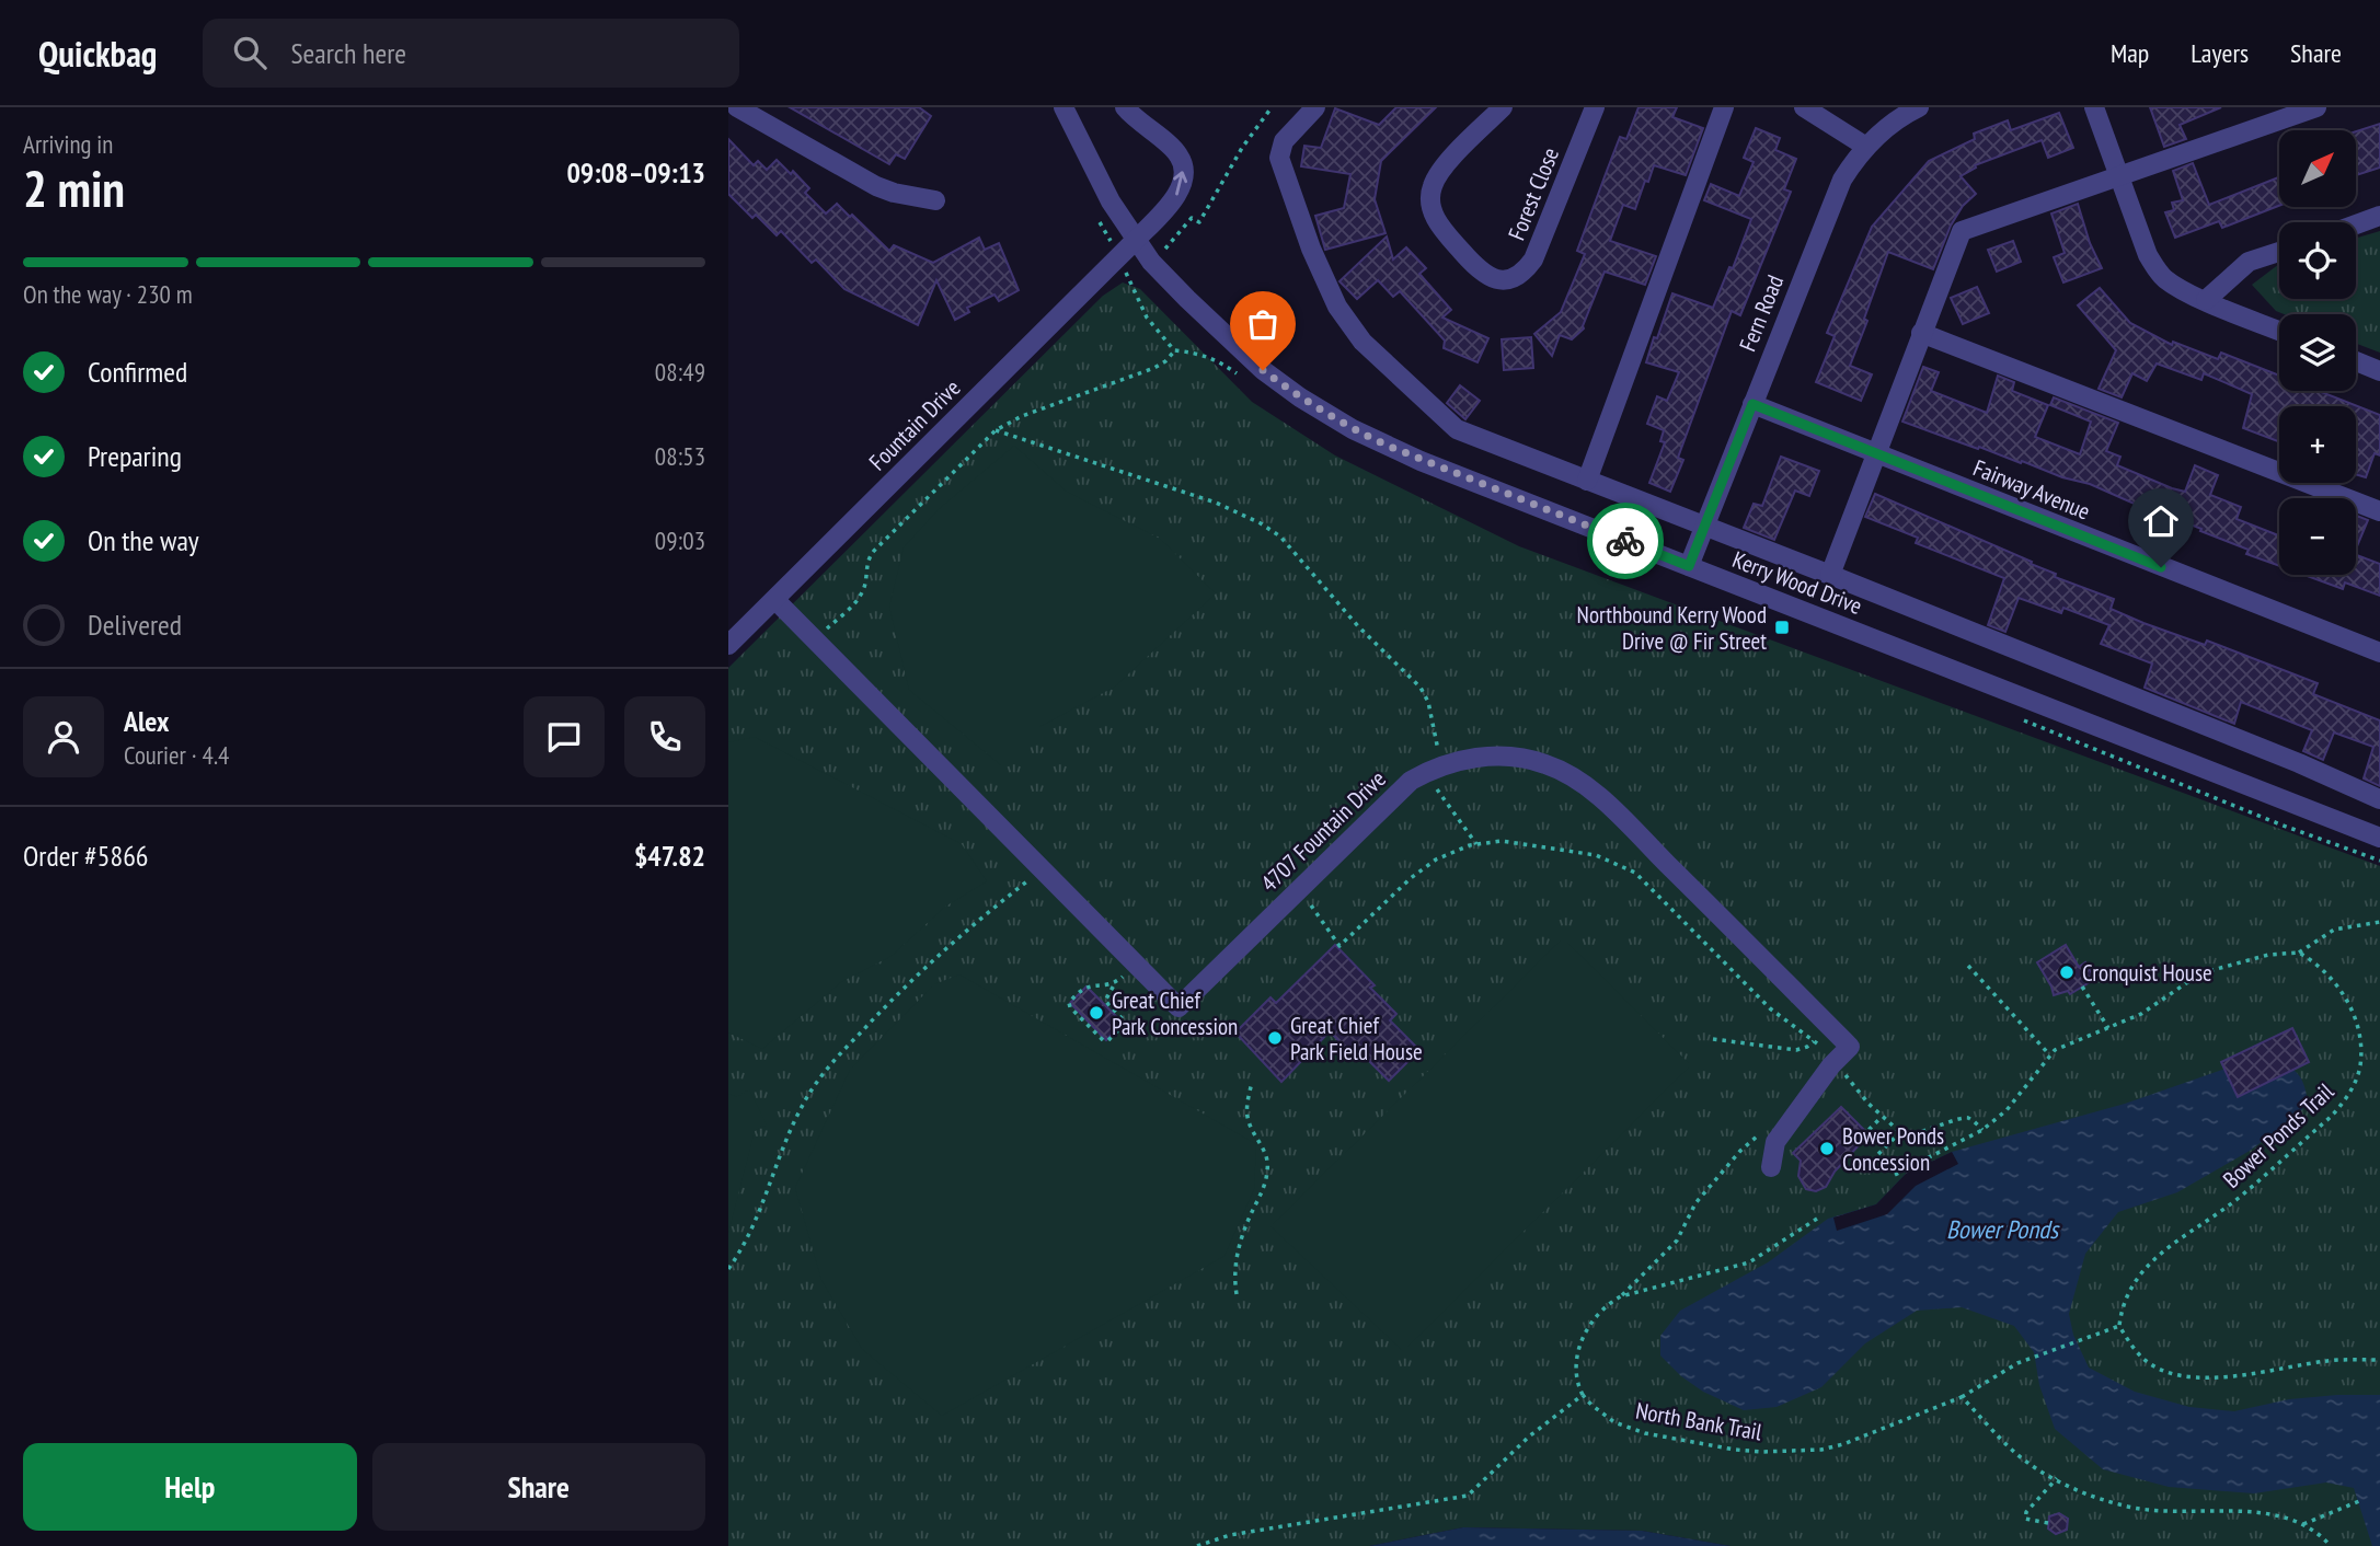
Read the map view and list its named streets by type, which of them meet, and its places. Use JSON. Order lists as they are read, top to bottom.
{
  "streets": {
    "street": [
      "Forest Close",
      "Fern Road",
      "Fountain Drive",
      "Fairway Avenue",
      "Kerry Wood Drive",
      "4707 Fountain Drive"
    ],
    "path": ["Bower Ponds Trail", "North Bank Trail"]
  },
  "crossings": [
    ["Fern Road", "Fairway Avenue"],
    ["Fern Road", "Kerry Wood Drive"],
    ["Fountain Drive", "Kerry Wood Drive"],
    ["Fountain Drive", "4707 Fountain Drive"],
    ["Bower Ponds Trail", "North Bank Trail"]
  ],
  "water": ["Bower Ponds"],
  "places": {
    "transit": ["Northbound Kerry Wood Drive @ Fir Street"],
    "other": [
      "Cronquist House",
      "Great Chief Park Concession",
      "Great Chief Park Field House",
      "Bower Ponds Concession"
    ]
  },
  "north": "top right",
  "page": {
    "header": "Quickbag",
    "search": "Search here",
    "nav": ["Map", "Layers", "Share"],
    "heading": ["2 min", "Arriving in", "09:08–09:13"],
    "panel": [
      "Alex",
      "Courier · 4.4",
      "Order #5866",
      "$47.82"
    ],
    "map_buttons": ["+", "−"],
    "bar": "On the way · 230 m",
    "list": [
      ["Confirmed", "08:49"],
      ["Preparing", "08:53"],
      ["On the way", "09:03"],
      "Delivered"
    ],
    "buttons": ["Help", "Share"]
  }
}
